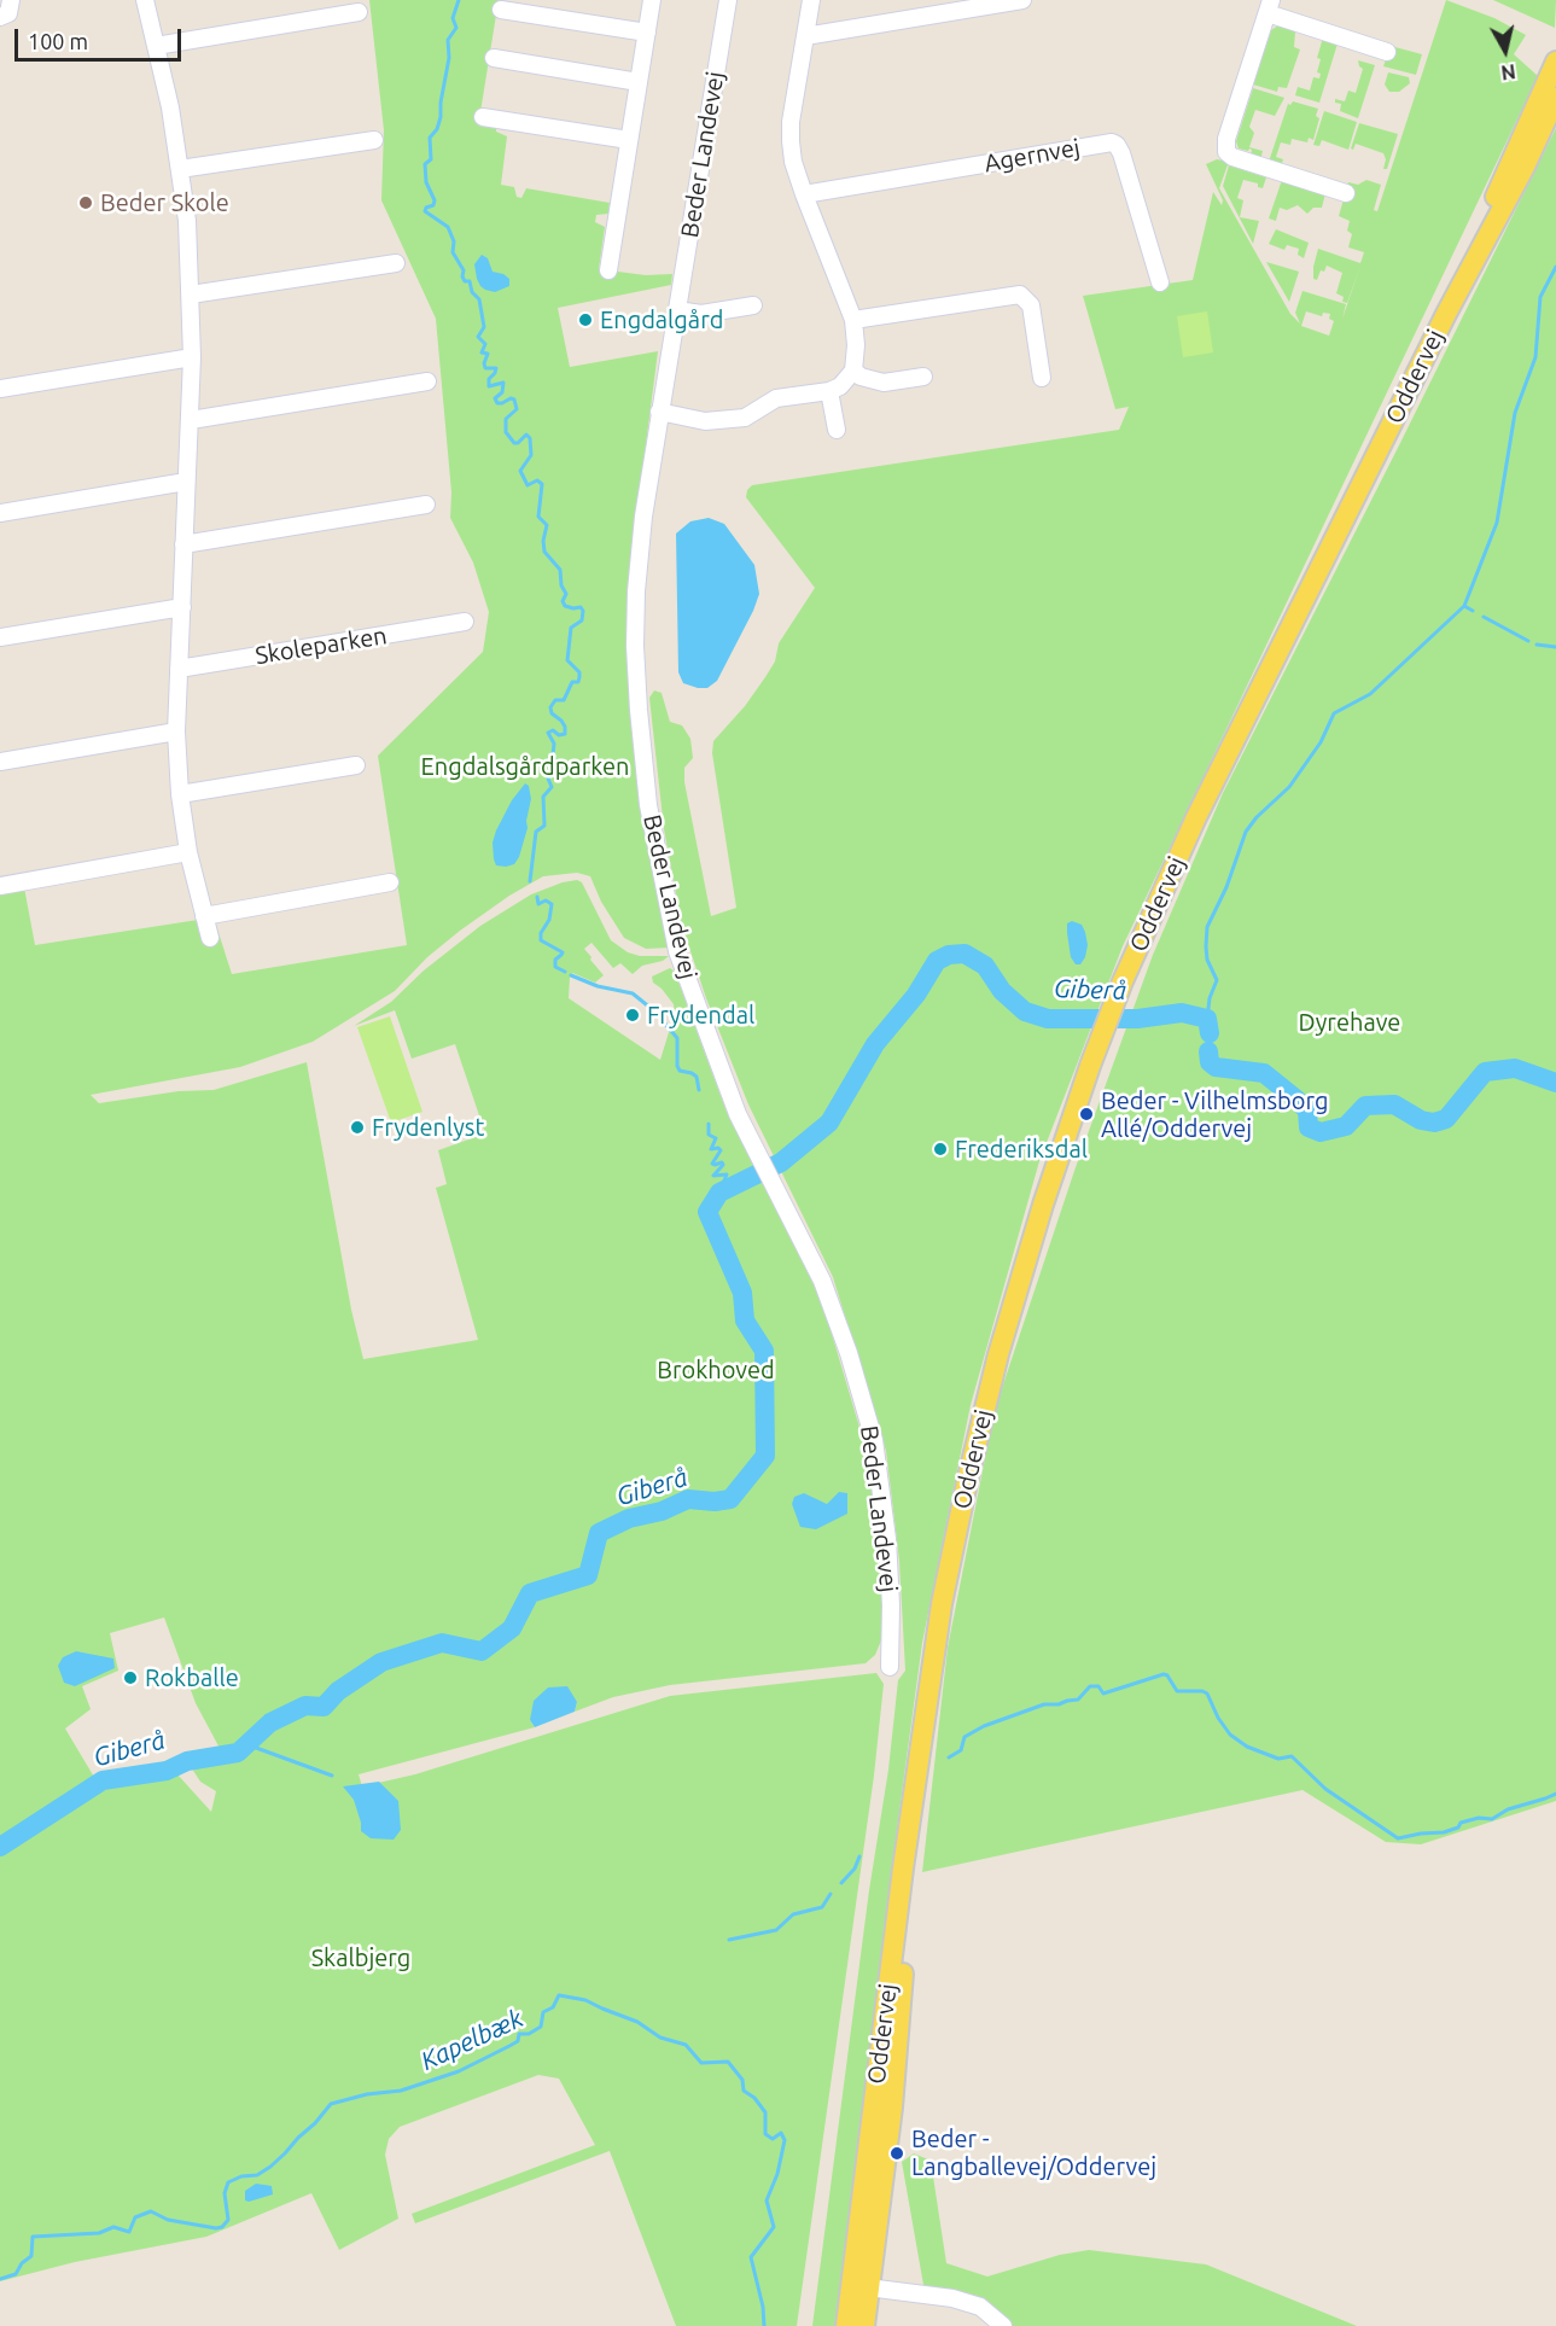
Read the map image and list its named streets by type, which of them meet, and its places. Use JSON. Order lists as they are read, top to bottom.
{
  "streets": {
    "main road": ["Oddervej"],
    "street": ["Beder Landevej", "Agernvej", "Skoleparken"]
  },
  "water": ["Giberå", "Kapelbæk"],
  "parks": [
    "Engdalsgårdparken",
    "Dyrehave",
    "Brokhoved",
    "Skalbjerg"
  ],
  "places": [
    "Beder Skole",
    "Engdalgård",
    "Frydendal",
    "Beder - Vilhelmsborg Allé/Oddervej",
    "Frydenlyst",
    "Frederiksdal",
    "Rokballe",
    "Beder - Langballevej/Oddervej"
  ],
  "scale_bar": "100 m",
  "north": "bottom"
}
